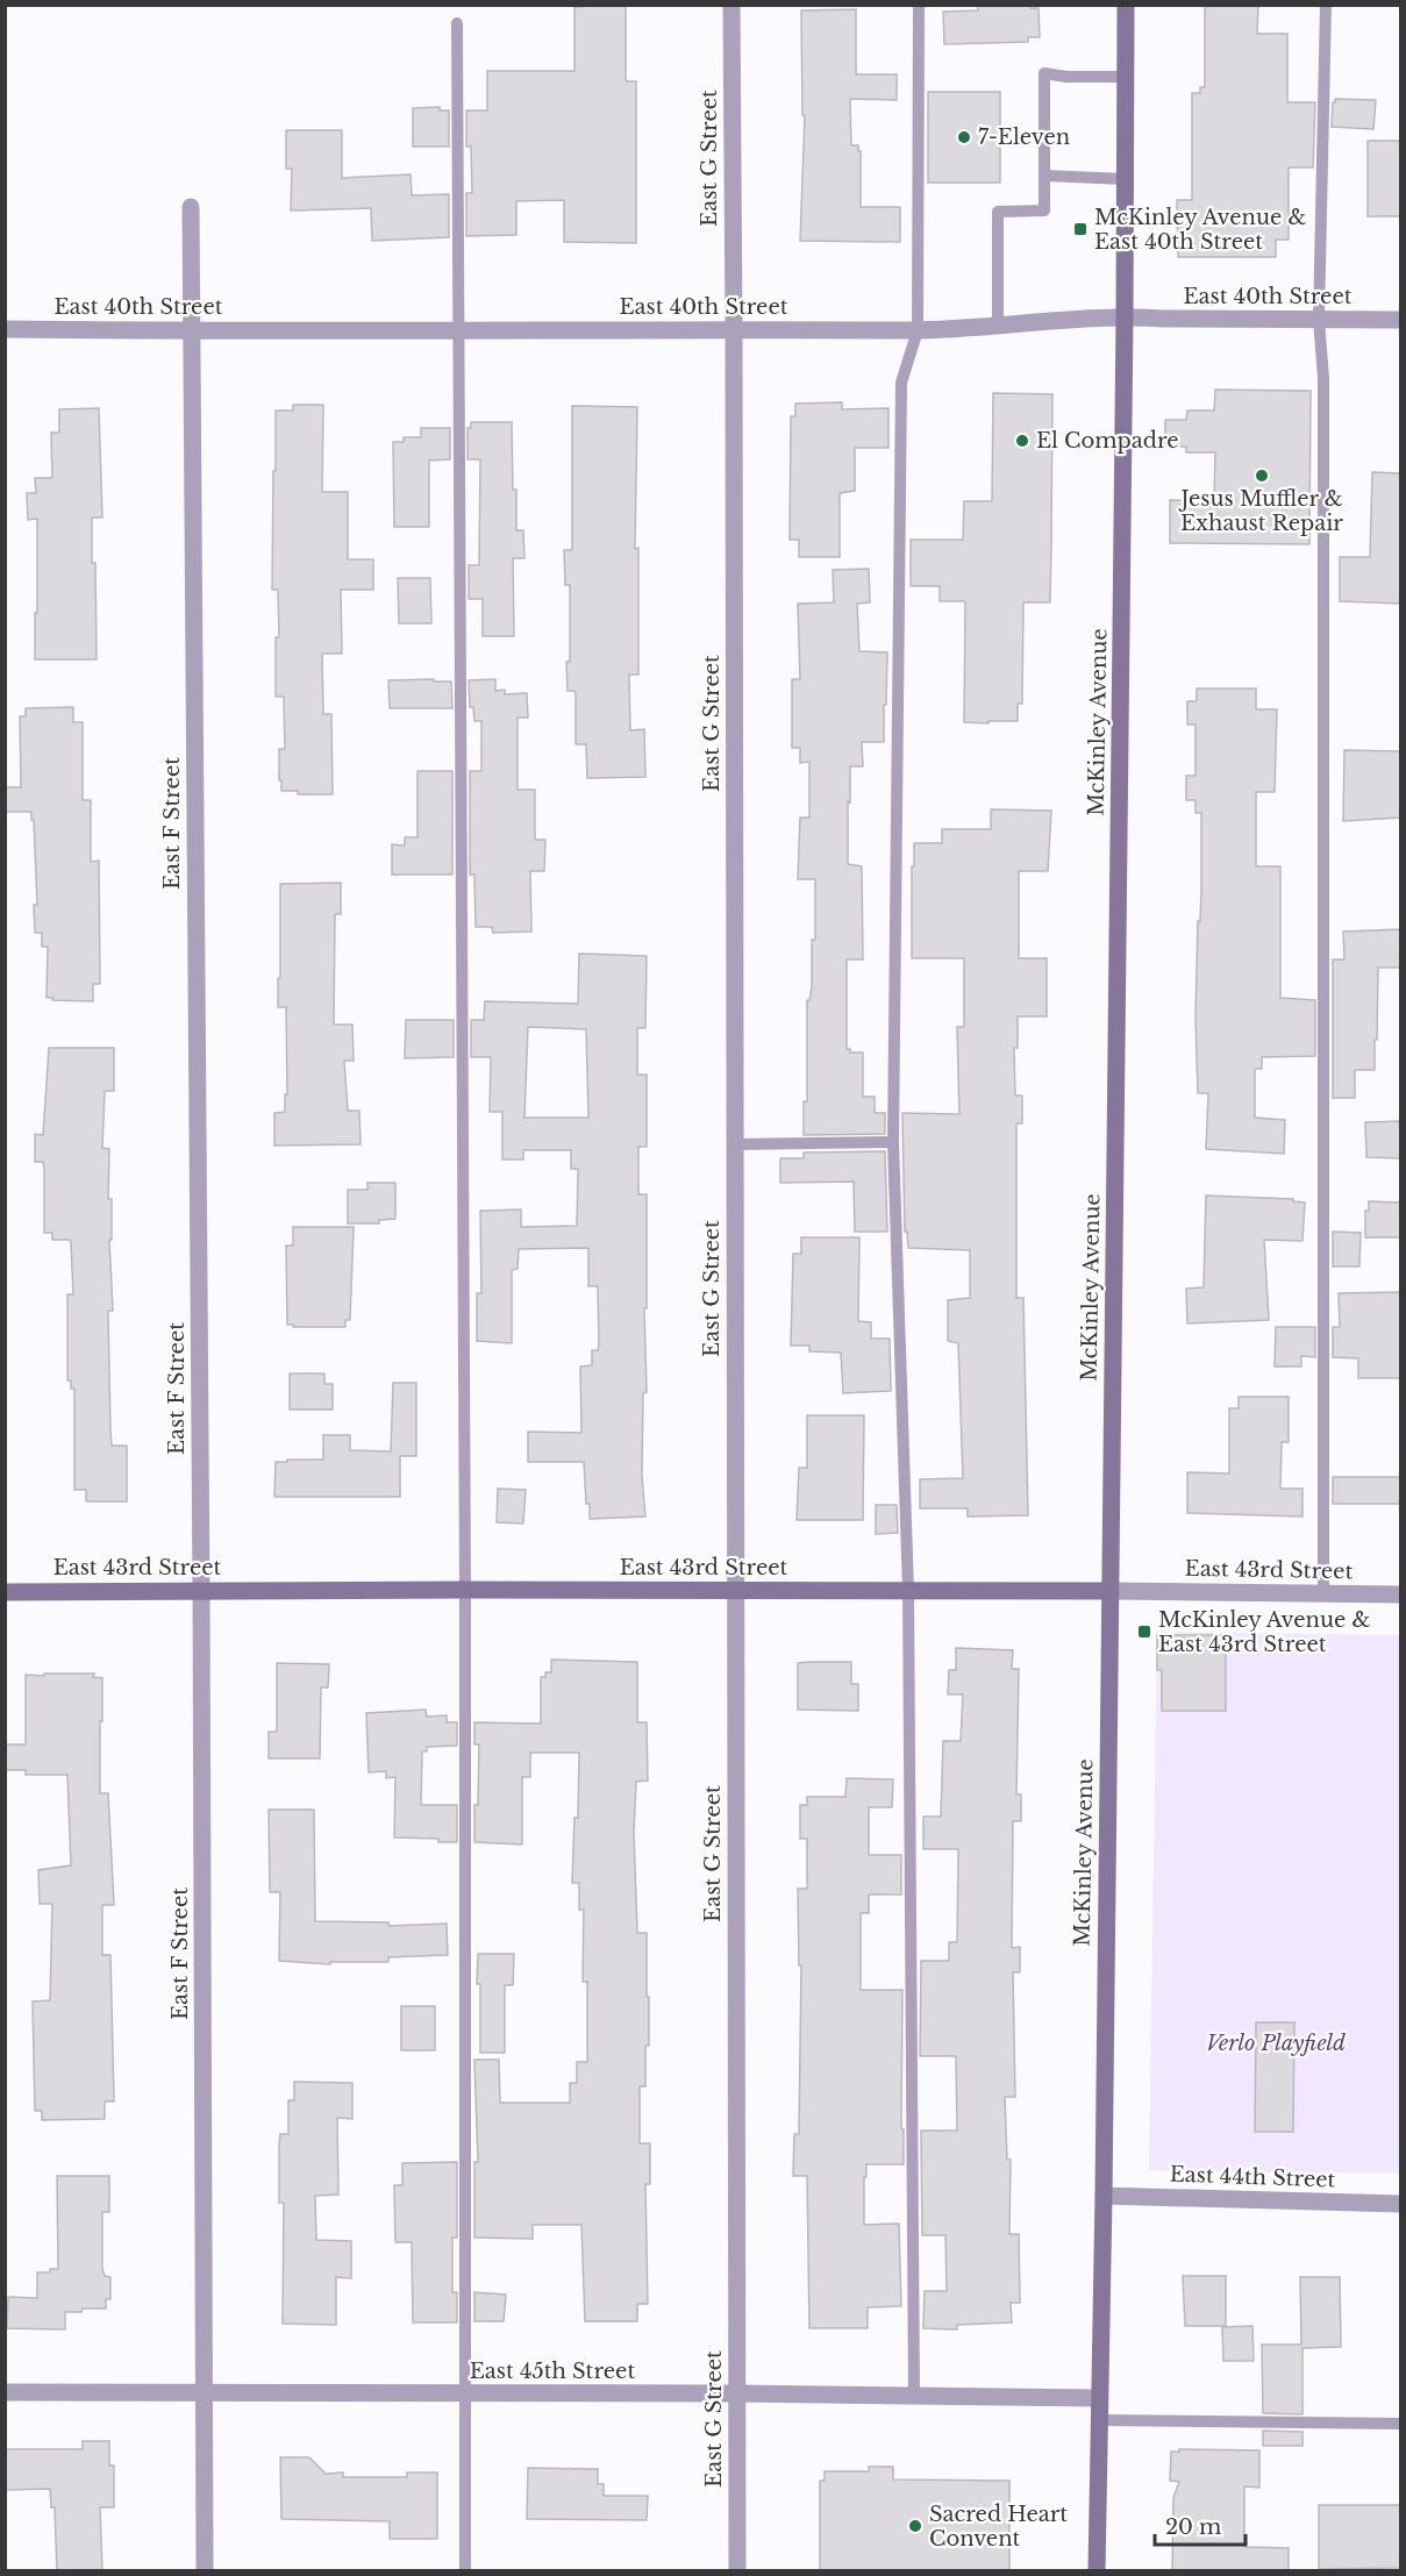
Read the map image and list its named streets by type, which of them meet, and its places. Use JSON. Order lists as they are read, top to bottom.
{
  "streets": {
    "main road": ["McKinley Avenue", "East 43rd Street"],
    "street": [
      "East G Street",
      "East 40th Street",
      "East F Street",
      "East 44th Street",
      "East 45th Street"
    ]
  },
  "crossings": [
    ["East G Street", "East 40th Street"],
    ["East G Street", "East 43rd Street"],
    ["East G Street", "East 45th Street"],
    ["East 40th Street", "McKinley Avenue"],
    ["East 40th Street", "East F Street"],
    ["McKinley Avenue", "East 43rd Street"],
    ["McKinley Avenue", "East 44th Street"],
    ["McKinley Avenue", "East 45th Street"],
    ["East F Street", "East 43rd Street"],
    ["East F Street", "East 45th Street"]
  ],
  "parks": ["Verlo Playfield"],
  "places": {
    "other": [
      "7-Eleven",
      "El Compadre",
      "Jesus Muffler & Exhaust Repair",
      "Sacred Heart Convent"
    ],
    "transit": ["McKinley Avenue & East 40th Street", "McKinley Avenue & East 43rd Street"]
  },
  "scale_bar": "20 m"
}
